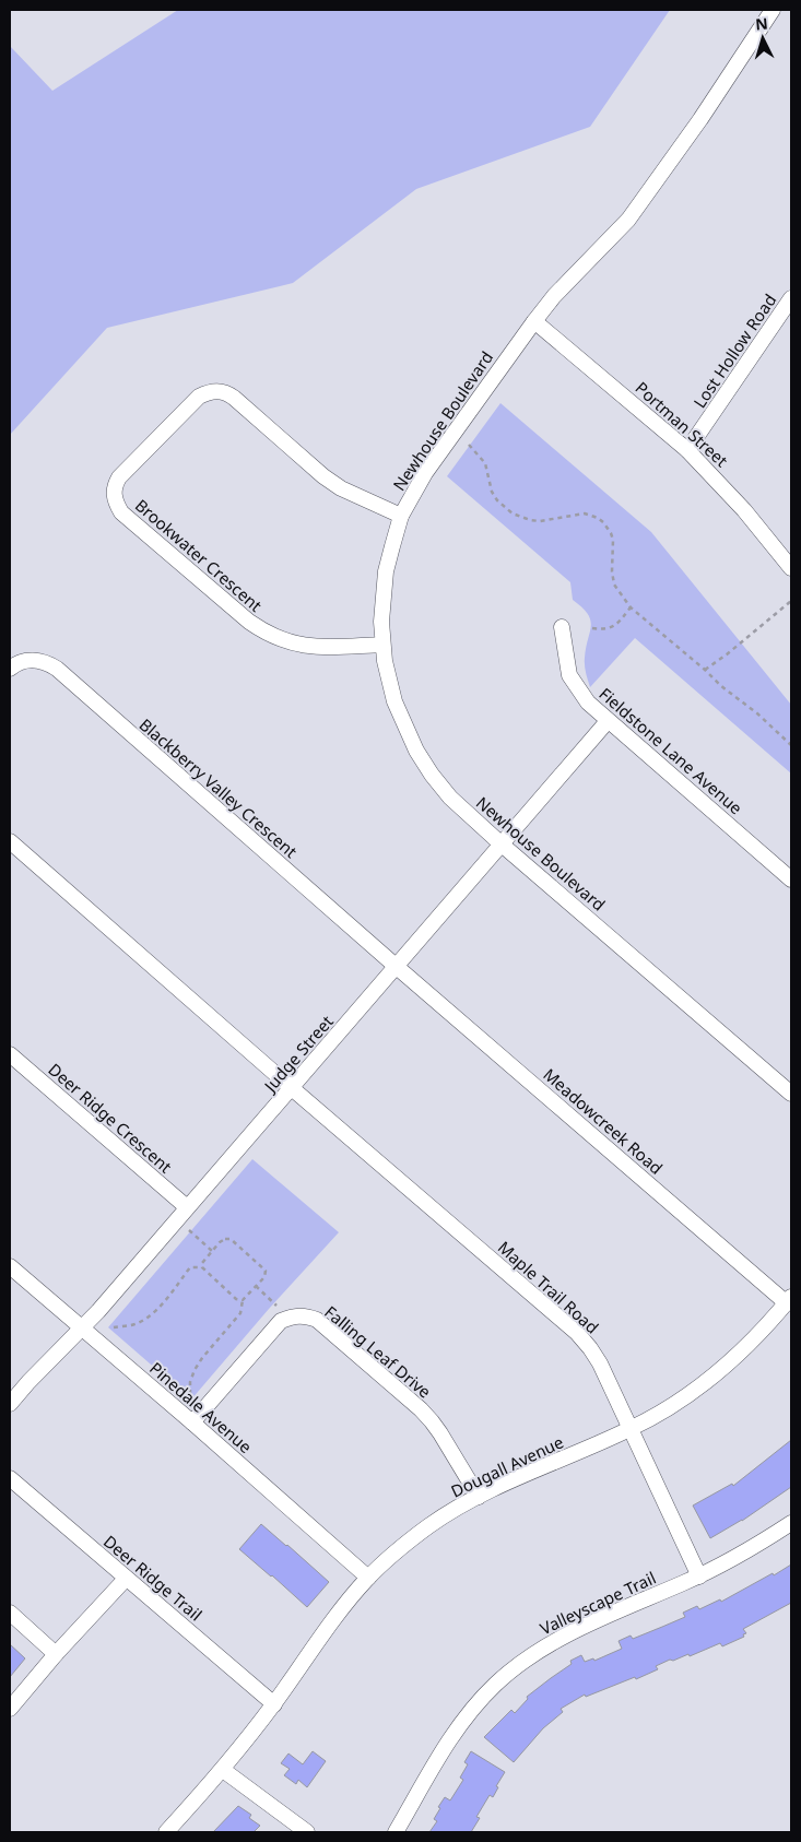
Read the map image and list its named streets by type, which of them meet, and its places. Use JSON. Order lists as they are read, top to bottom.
{
  "streets": {
    "street": [
      "Lost Hollow Road",
      "Newhouse Boulevard",
      "Portman Street",
      "Brookwater Crescent",
      "Fieldstone Lane Avenue",
      "Blackberry Valley Crescent",
      "Judge Street",
      "Deer Ridge Crescent",
      "Meadowcreek Road",
      "Maple Trail Road",
      "Falling Leaf Drive",
      "Pinedale Avenue",
      "Dougall Avenue",
      "Deer Ridge Trail",
      "Valleyscape Trail"
    ]
  },
  "crossings": [
    ["Lost Hollow Road", "Portman Street"],
    ["Newhouse Boulevard", "Portman Street"],
    ["Newhouse Boulevard", "Brookwater Crescent"],
    ["Newhouse Boulevard", "Judge Street"],
    ["Fieldstone Lane Avenue", "Judge Street"],
    ["Blackberry Valley Crescent", "Judge Street"],
    ["Blackberry Valley Crescent", "Meadowcreek Road"],
    ["Judge Street", "Deer Ridge Crescent"],
    ["Judge Street", "Meadowcreek Road"],
    ["Judge Street", "Maple Trail Road"],
    ["Judge Street", "Pinedale Avenue"],
    ["Meadowcreek Road", "Dougall Avenue"],
    ["Maple Trail Road", "Dougall Avenue"],
    ["Maple Trail Road", "Valleyscape Trail"],
    ["Falling Leaf Drive", "Pinedale Avenue"],
    ["Falling Leaf Drive", "Dougall Avenue"],
    ["Pinedale Avenue", "Dougall Avenue"],
    ["Dougall Avenue", "Deer Ridge Trail"]
  ],
  "north": "top"
}
